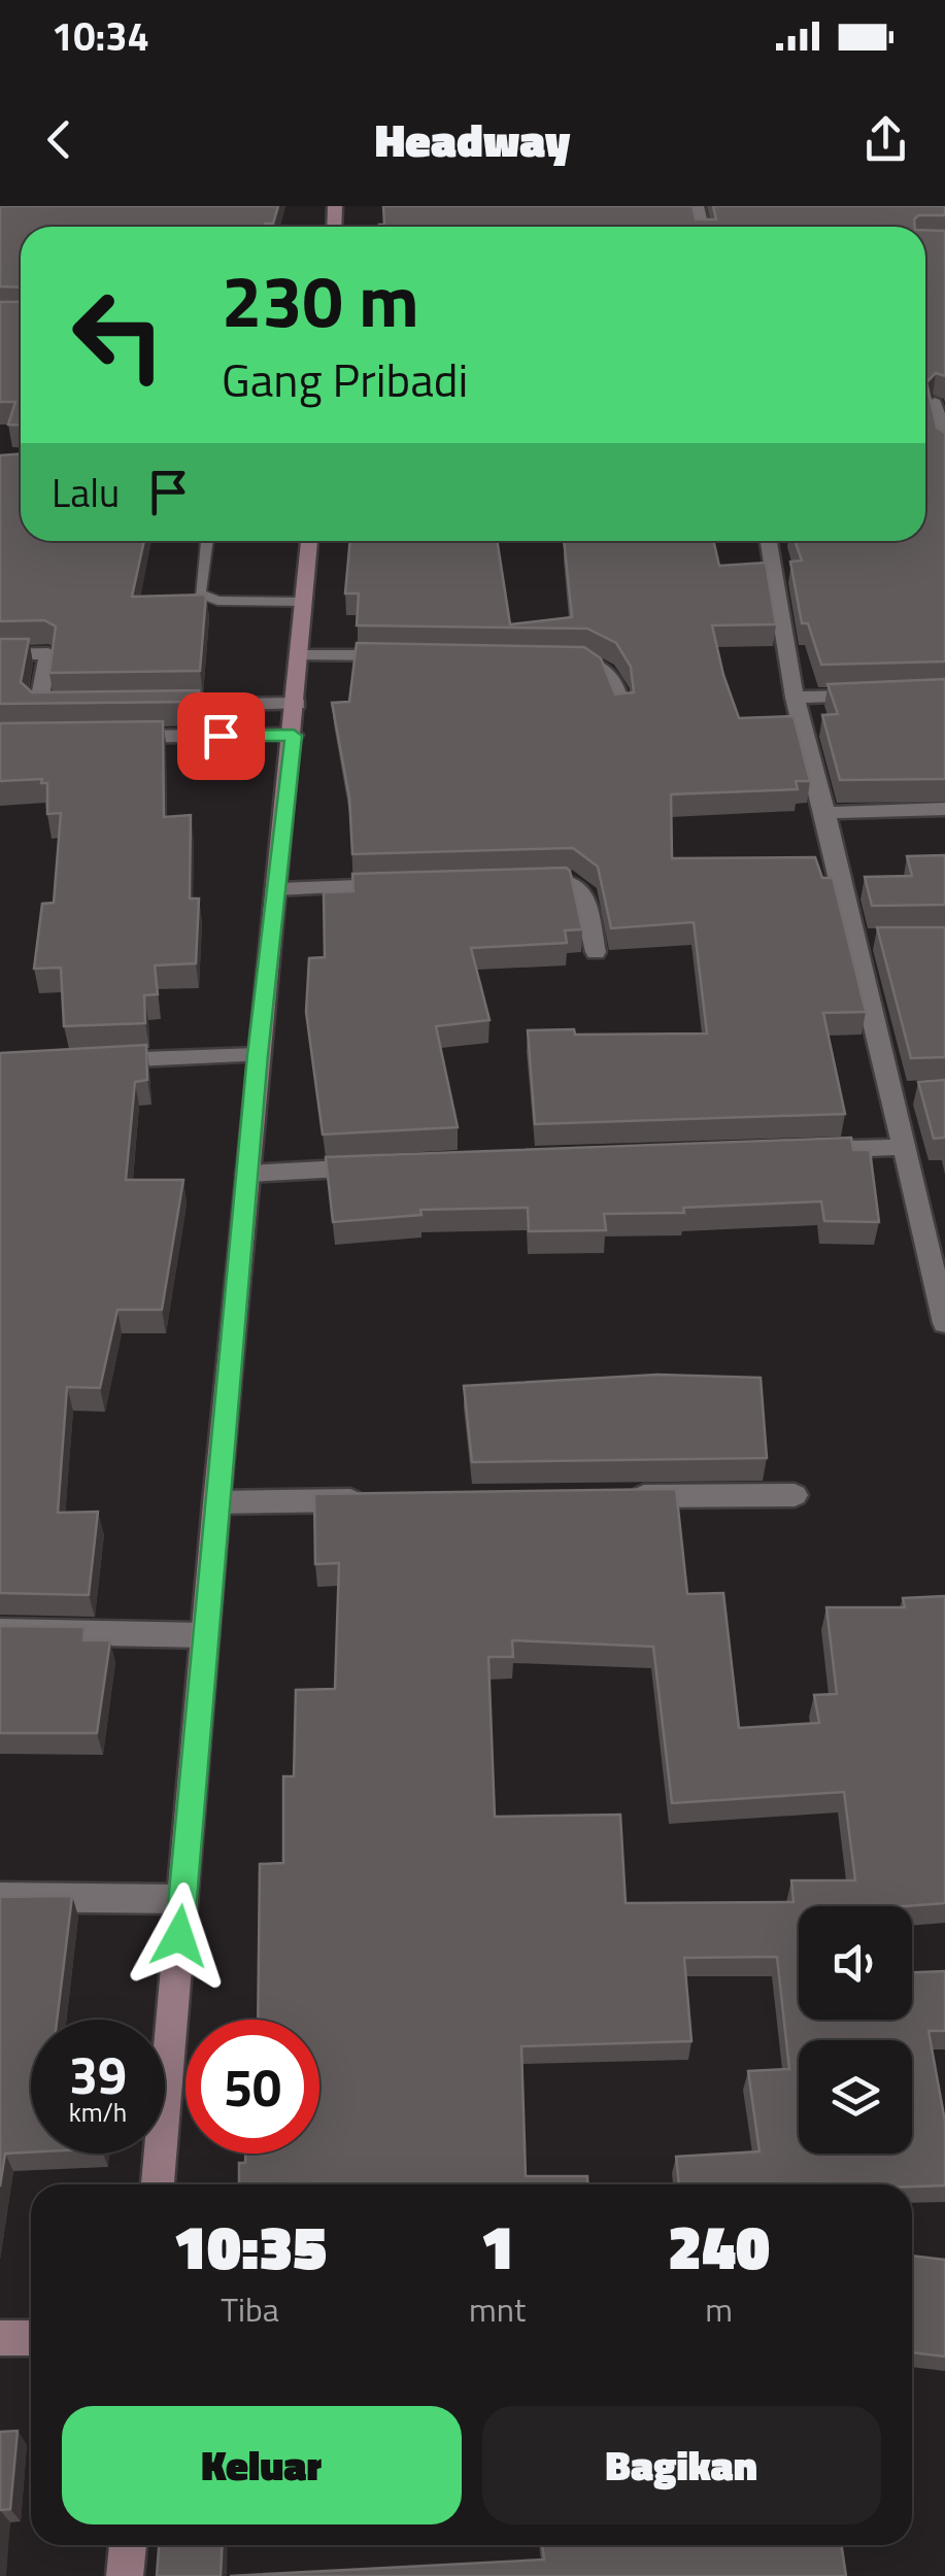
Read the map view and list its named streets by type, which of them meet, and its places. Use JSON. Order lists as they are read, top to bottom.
{
  "page": {
    "status": "10:34",
    "header": "Headway",
    "turn": ["230 m", "Gang Pribadi"],
    "then": "Lalu",
    "speed": "39 km/h",
    "limit": "50",
    "eta": [
      "10:35",
      "Tiba",
      "1",
      "mnt",
      "240",
      "m"
    ],
    "buttons": ["Keluar", "Bagikan"]
  }
}
